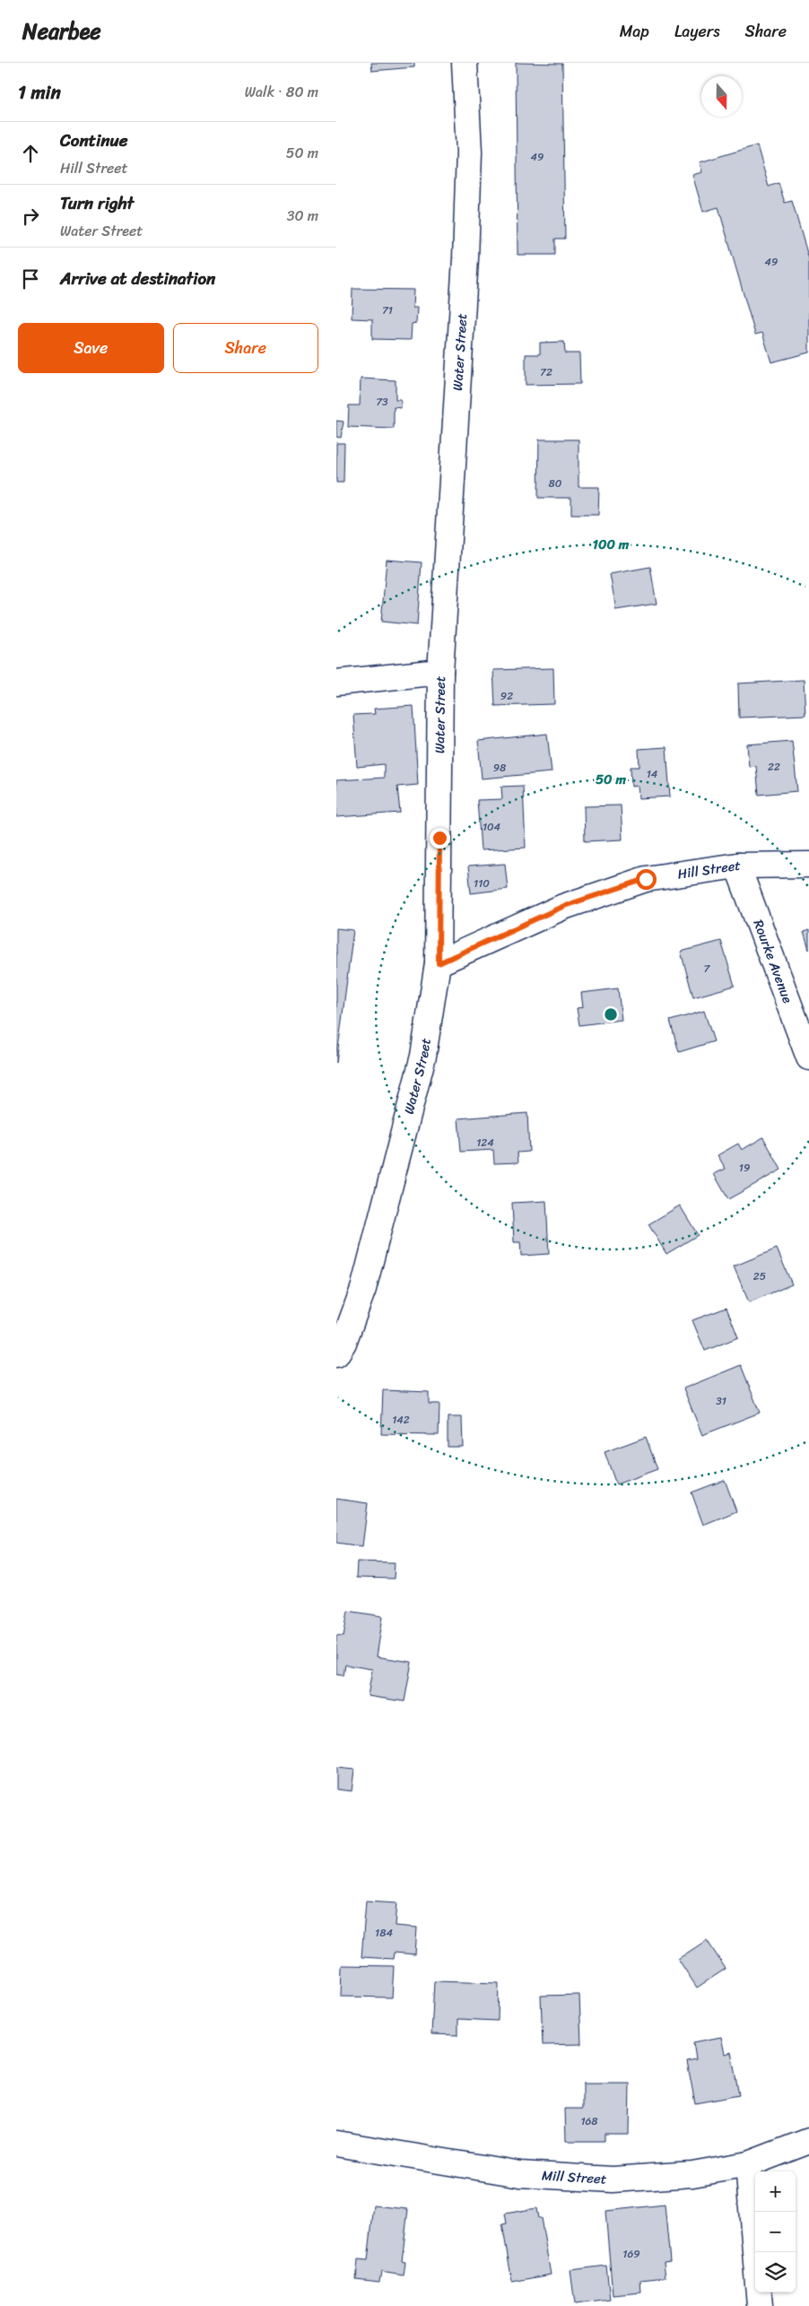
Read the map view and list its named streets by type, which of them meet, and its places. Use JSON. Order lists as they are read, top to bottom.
{
  "streets": {
    "street": [
      "Water Street",
      "Hill Street",
      "Rourke Avenue",
      "Mill Street"
    ]
  },
  "crossings": [
    ["Water Street", "Hill Street"],
    ["Hill Street", "Rourke Avenue"]
  ],
  "house_numbers": [
    "49",
    "49",
    "71",
    "72",
    "73",
    "80",
    "92",
    "22",
    "98",
    "14",
    "104",
    "110",
    "7",
    "124",
    "19",
    "25",
    "31",
    "142",
    "184",
    "168",
    "169"
  ],
  "north": "bottom",
  "page": {
    "header": "Nearbee",
    "nav": ["Map", "Layers", "Share"],
    "heading": ["1 min", "Walk · 80 m"],
    "list": [
      ["Continue", "Hill Street", "50 m"],
      ["Turn right", "Water Street", "30 m"],
      "Arrive at destination"
    ],
    "buttons": ["Save", "Share"],
    "map_buttons": ["+", "−"]
  },
  "rings": ["100 m", "50 m"]
}
